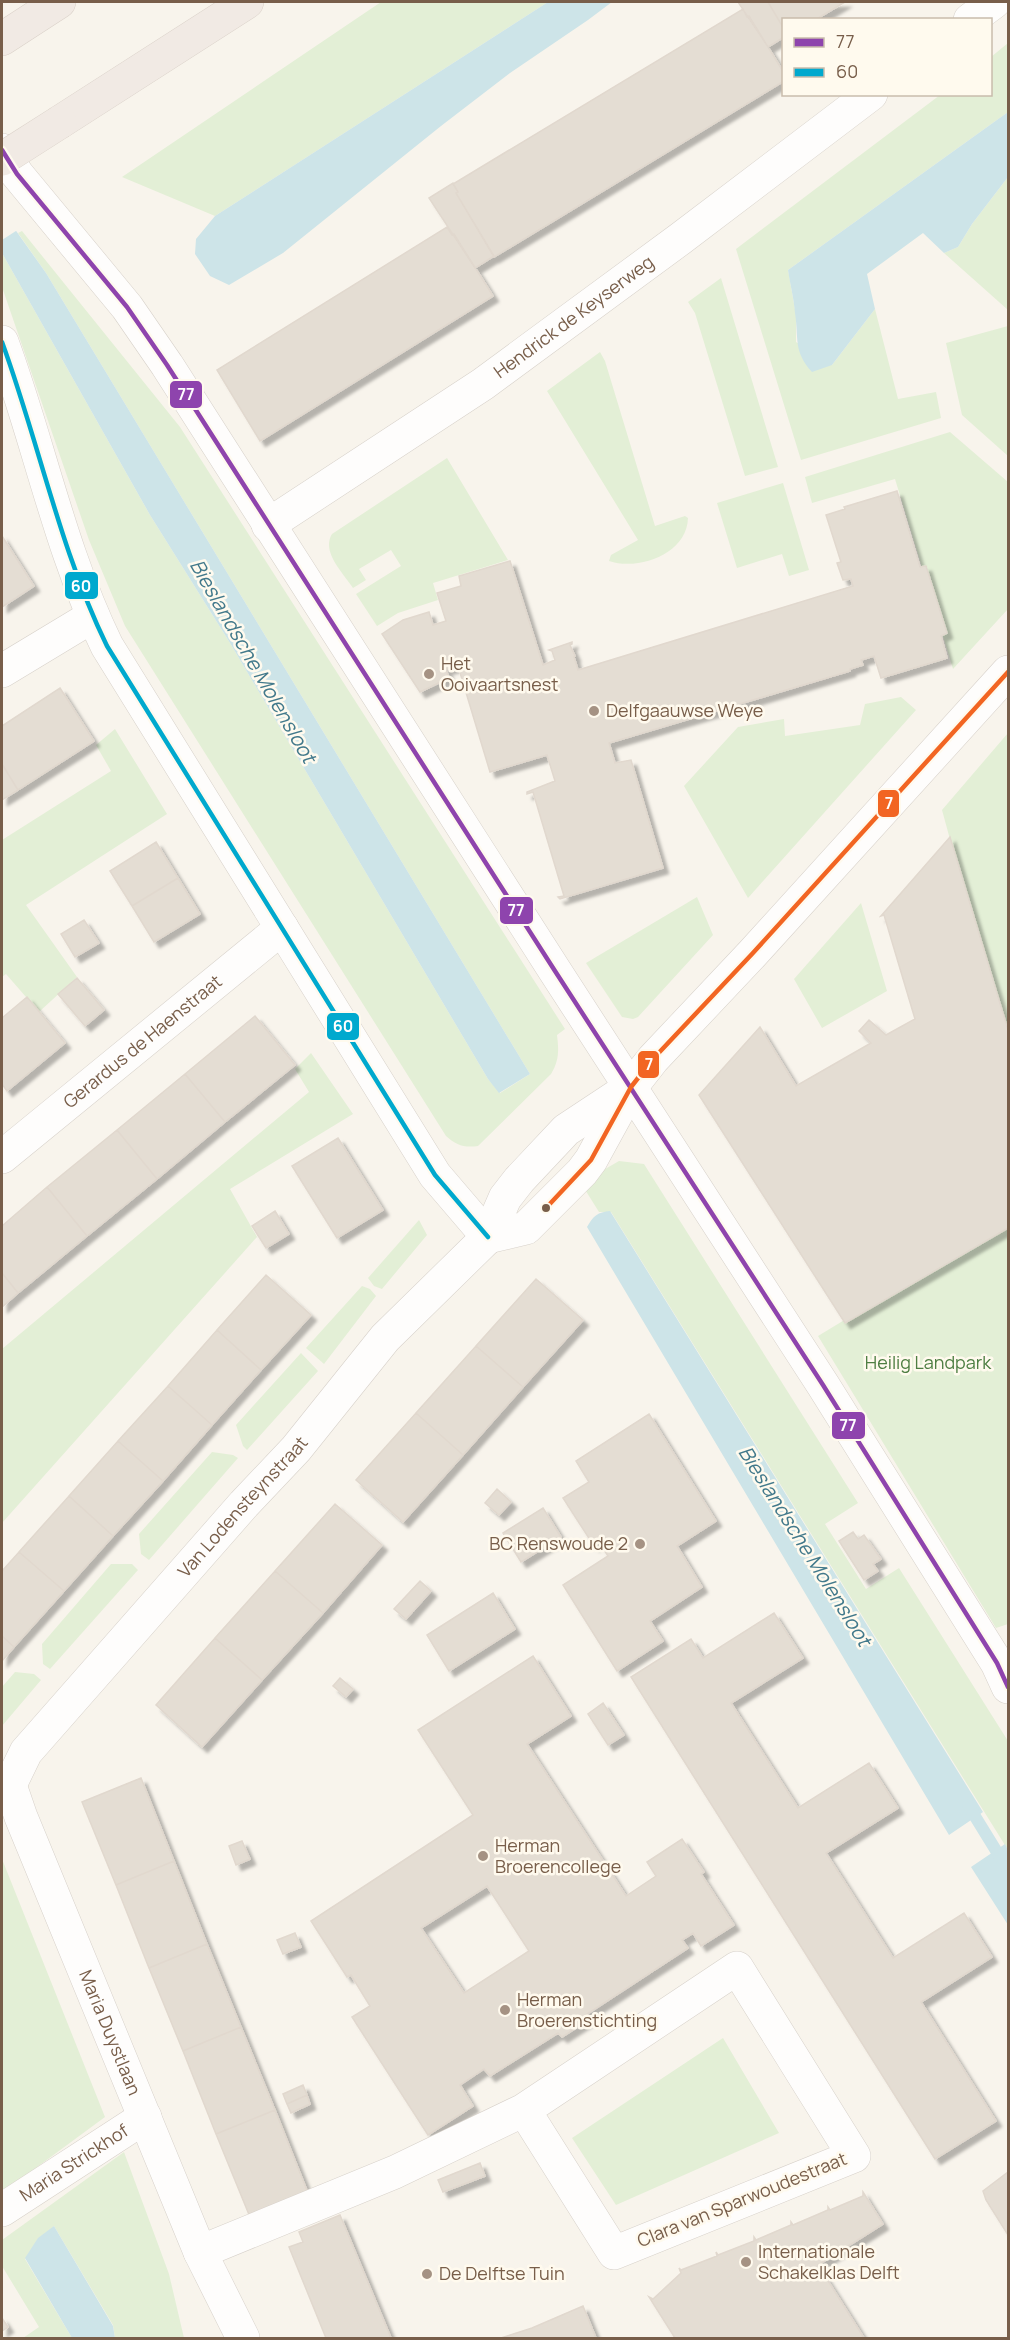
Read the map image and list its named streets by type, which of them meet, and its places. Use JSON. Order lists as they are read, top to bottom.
{
  "streets": {
    "street": [
      "Hendrick de Keyserweg",
      "Gerardus de Haenstraat",
      "Van Lodensteynstraat",
      "Maria Duystlaan",
      "Maria Strickhof",
      "Clara van Sparwoudestraat"
    ]
  },
  "crossings": [
    ["Van Lodensteynstraat", "Maria Duystlaan"],
    ["Maria Duystlaan", "Maria Strickhof"],
    ["Maria Duystlaan", "Clara van Sparwoudestraat"]
  ],
  "water": ["Bieslandsche Molensloot"],
  "parks": ["Heilig Landpark"],
  "places": [
    "Het Ooivaartsnest",
    "Delfgaauwse Weye",
    "BC Renswoude 2",
    "Herman Broerencollege",
    "Herman Broerenstichting",
    "Internationale Schakelklas Delft",
    "De Delftse Tuin"
  ],
  "lines": ["transit line 77", "transit line 60", "transit line 7"],
  "legend": ["77", "60"]
}
